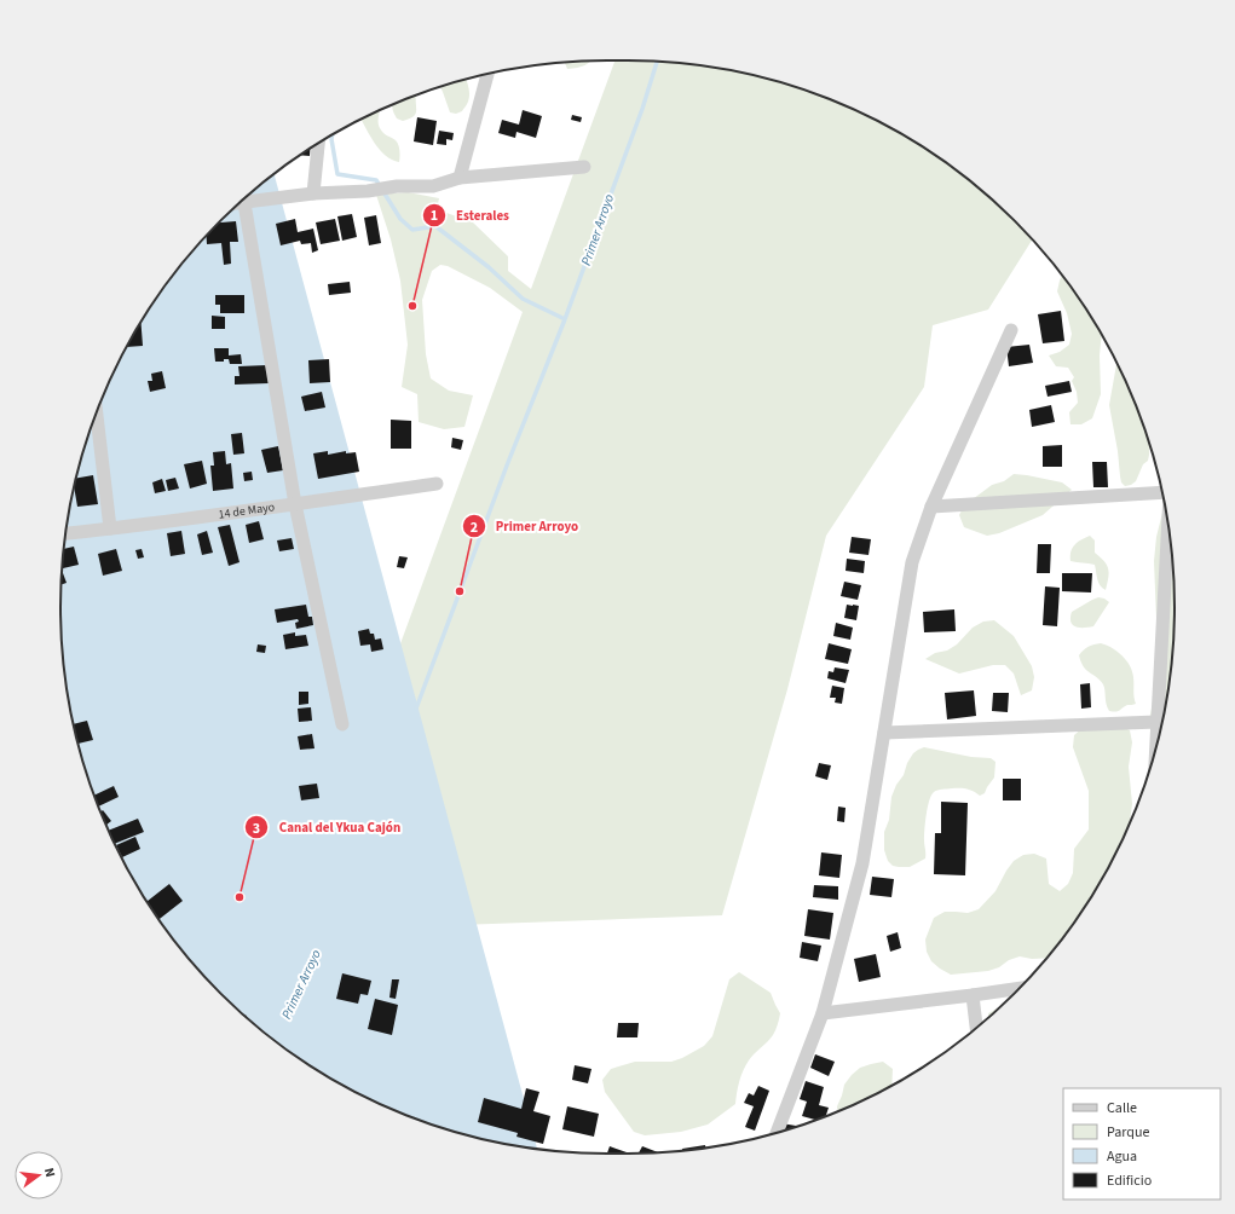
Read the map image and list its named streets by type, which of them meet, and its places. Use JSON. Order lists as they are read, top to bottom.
{
  "streets": {
    "street": ["14 de Mayo"]
  },
  "water": ["Primer Arroyo"],
  "places": ["Esterales", "Primer Arroyo", "Canal del Ykua Cajón"],
  "legend": [
    "Calle",
    "Parque",
    "Agua",
    "Edificio"
  ],
  "north": "right"
}
